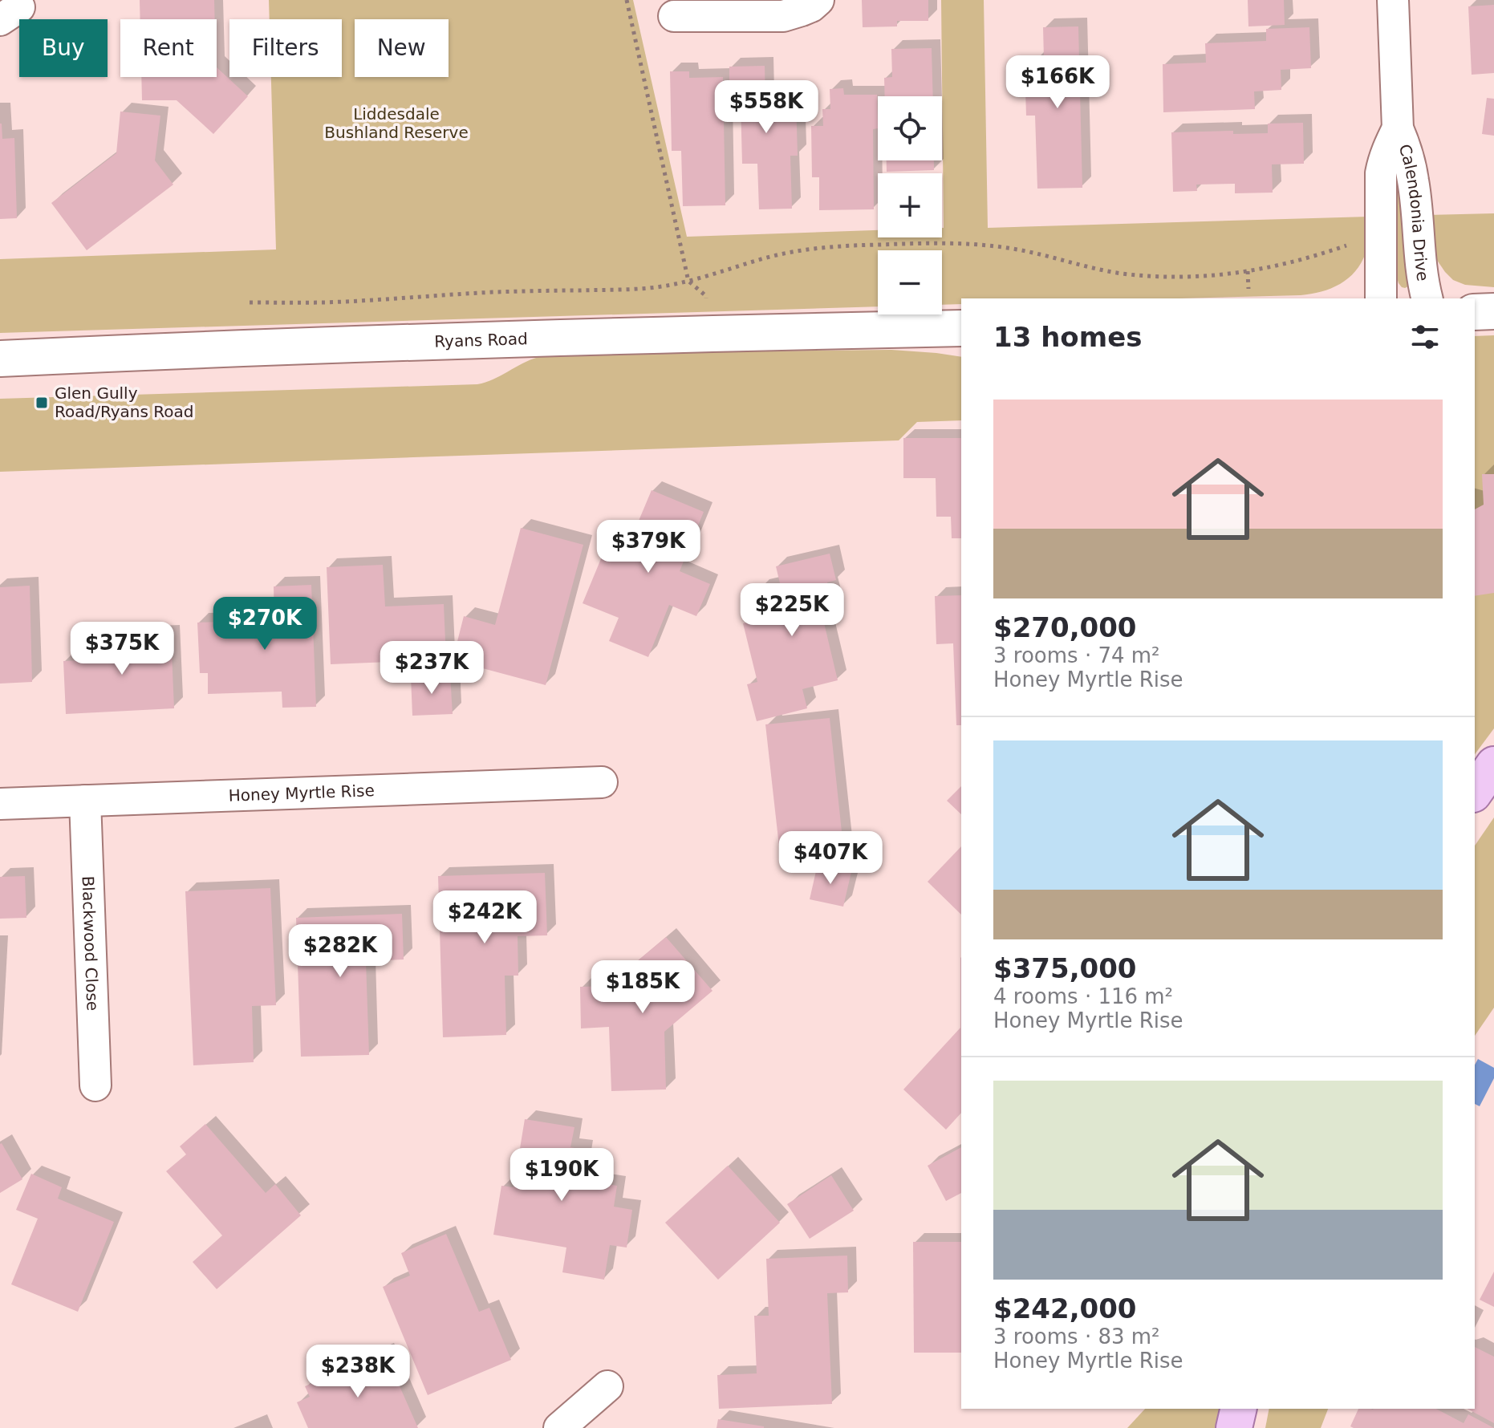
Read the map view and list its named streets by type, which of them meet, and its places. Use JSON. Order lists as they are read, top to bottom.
{
  "streets": {
    "street": [
      "Calendonia Drive",
      "Ryans Road",
      "Honey Myrtle Rise",
      "Blackwood Close"
    ]
  },
  "crossings": [
    ["Honey Myrtle Rise", "Blackwood Close"]
  ],
  "parks": ["Liddesdale Bushland Reserve"],
  "places": {
    "transit": ["Glen Gully Road/Ryans Road"]
  },
  "page": {
    "chip": [
      "Buy",
      "Rent",
      "Filters",
      "New"
    ],
    "price": [
      "$166K",
      "$558K",
      "$379K",
      "$225K",
      "$270K",
      "$375K",
      "$237K",
      "$407K",
      "$242K",
      "$282K",
      "$185K",
      "$190K",
      "$238K"
    ],
    "map_buttons": ["+", "−"],
    "heading": "13 homes",
    "list": [
      {
        "name": "$270,000",
        "note": "3 rooms · 74 m² · Honey Myrtle Rise"
      },
      {
        "name": "$375,000",
        "note": "4 rooms · 116 m² · Honey Myrtle Rise"
      },
      {
        "name": "$242,000",
        "note": "3 rooms · 83 m² · Honey Myrtle Rise"
      }
    ]
  }
}
